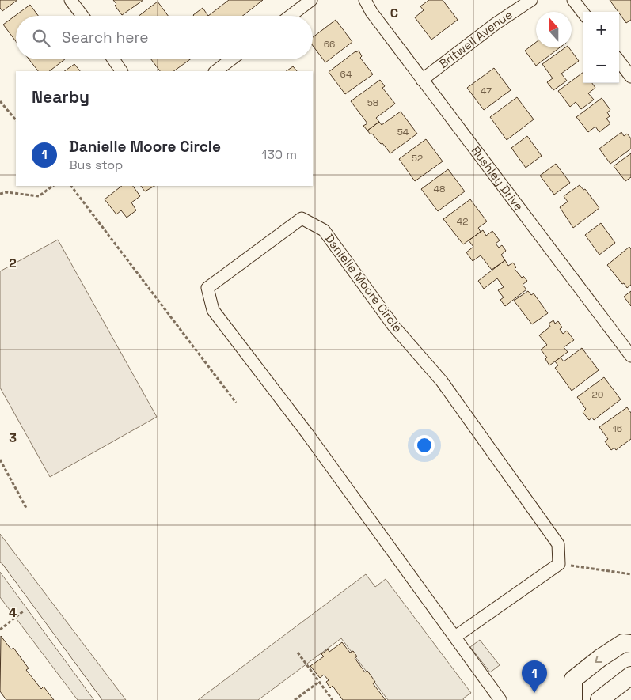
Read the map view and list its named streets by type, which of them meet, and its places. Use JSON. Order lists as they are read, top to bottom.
{
  "streets": {
    "street": ["Britwell Avenue", "Rushley Drive", "Danielle Moore Circle"]
  },
  "crossings": [
    ["Britwell Avenue", "Rushley Drive"]
  ],
  "house_numbers": [
    "66",
    "64",
    "47",
    "58",
    "54",
    "52",
    "48",
    "42",
    "20",
    "16"
  ],
  "north": "top",
  "page": {
    "map_buttons": ["+", "−"],
    "search": "Search here",
    "heading": "Nearby",
    "list": [
      {
        "mark": "1",
        "name": "Danielle Moore Circle",
        "note": "Bus stop",
        "value": "130 m"
      }
    ],
    "pins": "1"
  },
  "grid": {
    "columns": ["C"],
    "rows": ["2", "3", "4"]
  }
}
